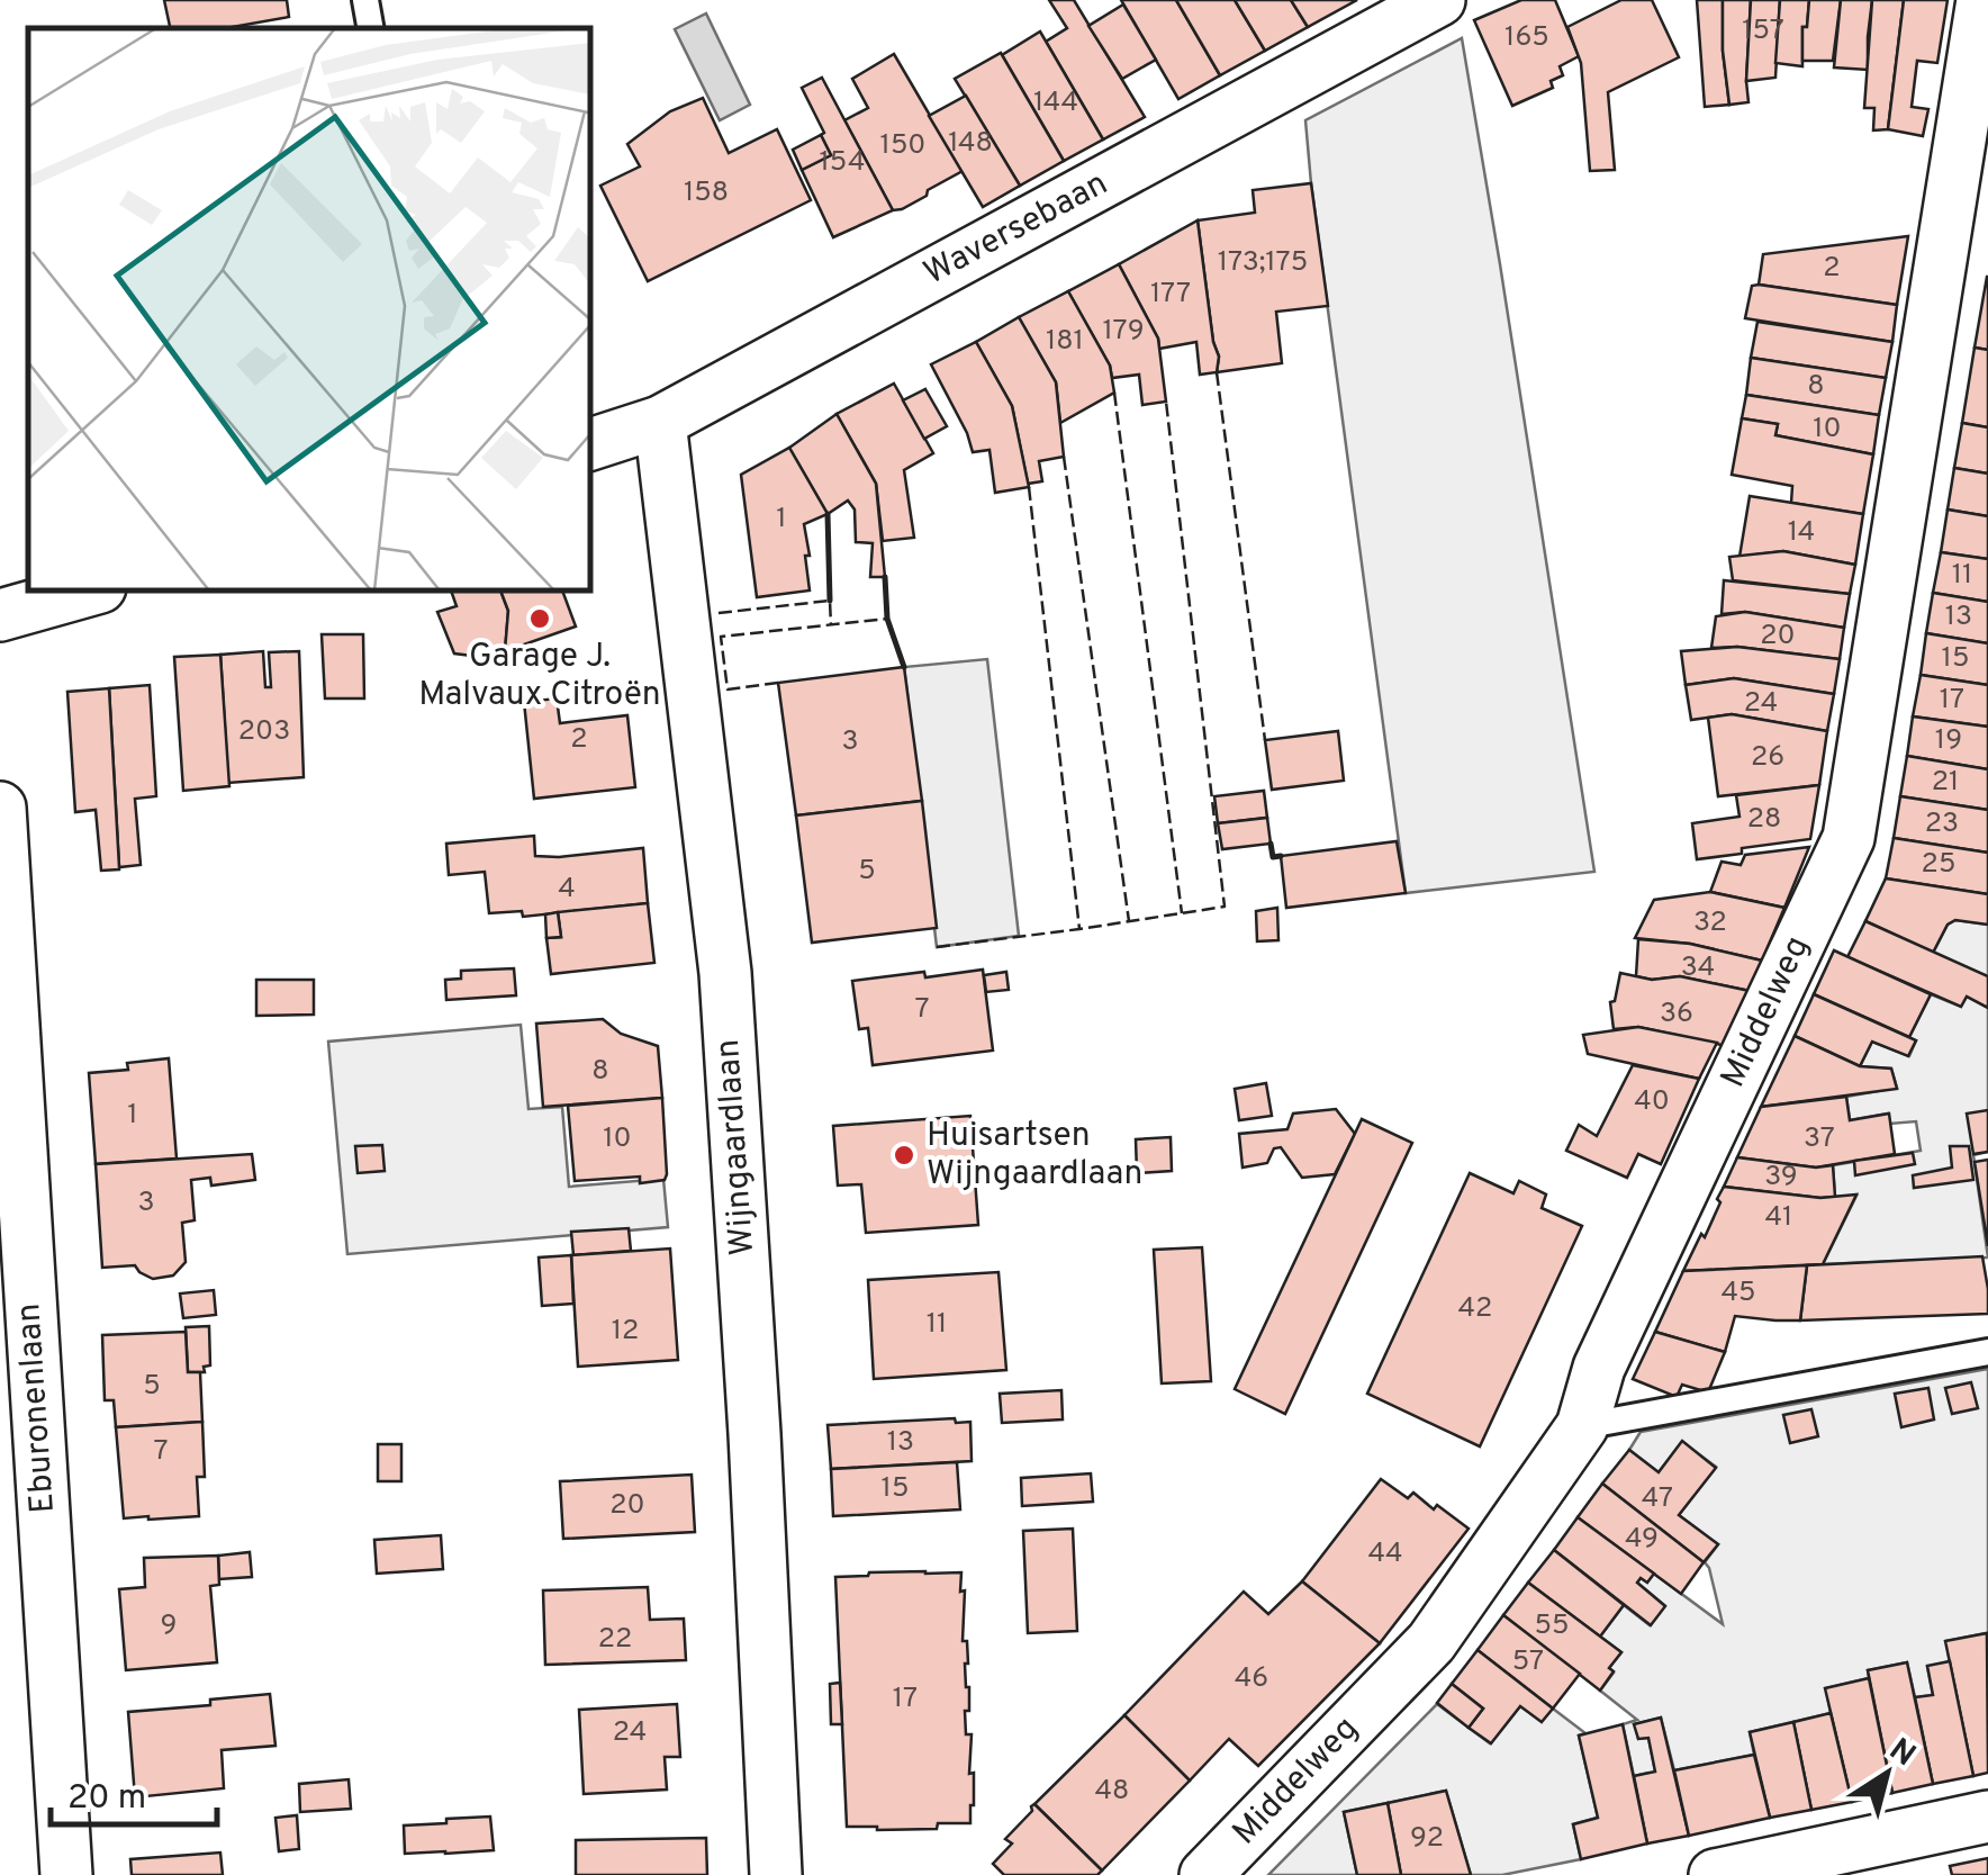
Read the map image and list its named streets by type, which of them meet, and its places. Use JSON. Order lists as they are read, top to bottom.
{
  "streets": {
    "street": [
      "Waversebaan",
      "Middelweg",
      "Wijngaardlaan",
      "Eburonenlaan"
    ]
  },
  "crossings": [
    ["Waversebaan", "Wijngaardlaan"]
  ],
  "places": ["Garage J. Malvaux Citroën", "Huisartsen Wijngaardlaan"],
  "house_numbers": [
    "157",
    "165",
    "144",
    "148",
    "150",
    "154",
    "158",
    "173;175",
    "2",
    "177",
    "179",
    "181",
    "8",
    "10",
    "1",
    "14",
    "11",
    "13",
    "20",
    "15",
    "17",
    "24",
    "203",
    "2",
    "19",
    "3",
    "26",
    "21",
    "28",
    "23",
    "25",
    "5",
    "4",
    "32",
    "34",
    "7",
    "36",
    "8",
    "40",
    "1",
    "10",
    "37",
    "39",
    "3",
    "41",
    "45",
    "42",
    "11",
    "12",
    "5",
    "13",
    "7",
    "15",
    "47",
    "20",
    "49",
    "44",
    "9",
    "55",
    "22",
    "57",
    "46",
    "17",
    "24",
    "48",
    "92"
  ],
  "scale_bar": "20 m",
  "north": "top right"
}
